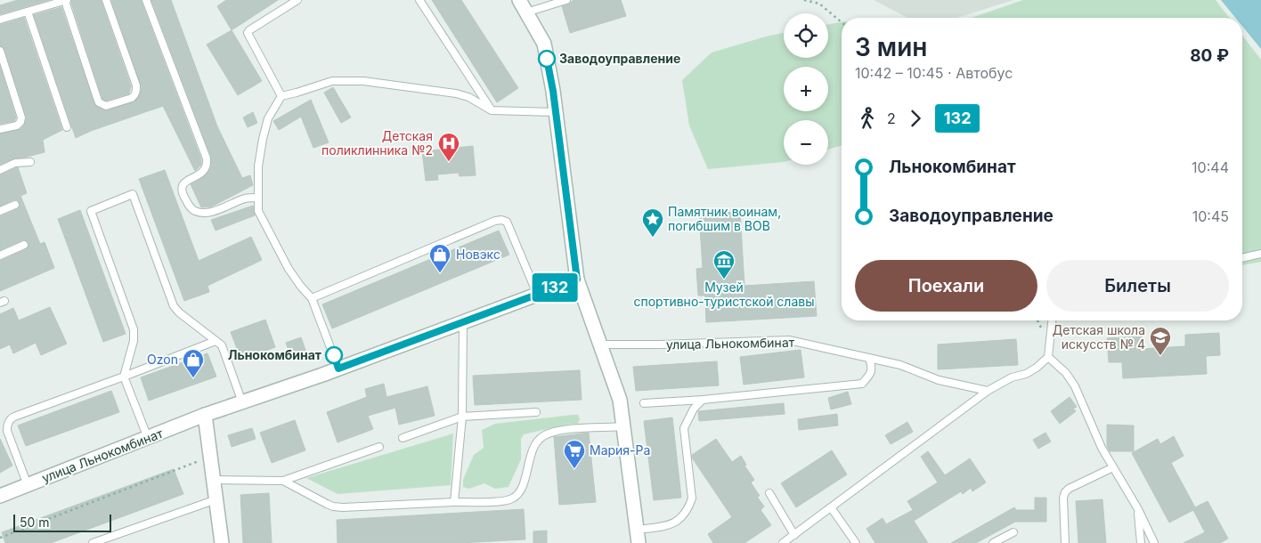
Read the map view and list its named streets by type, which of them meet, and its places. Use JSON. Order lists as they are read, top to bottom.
{
  "streets": {
    "street": ["улица Льнокомбинат"]
  },
  "places": {
    "other": ["Заводоуправление", "Льнокомбинат"],
    "hospital": ["Детская поликлинника №2"],
    "place": ["Памятник воинам, погибшим в ВОВ"],
    "shop": ["Новэкс", "Ozon"],
    "museum": ["Музей спортивно-туристской славы"],
    "school or university": ["Детская школа искусств № 4"],
    "supermarket": ["Мария-Ра"]
  },
  "lines": ["bus line 132"],
  "scale_bar": "50 m",
  "page": {
    "on_map": "132",
    "map_buttons": ["+", "−"],
    "heading": ["3 мин", "10:42 – 10:45 · Автобус", "80 ₽"],
    "legs": ["2", "132"],
    "list": [
      {
        "name": "Льнокомбинат",
        "value": "10:44"
      },
      {
        "name": "Заводоуправление",
        "value": "10:45"
      }
    ],
    "buttons": ["Поехали", "Билеты"],
    "scale": "50 m"
  }
}
